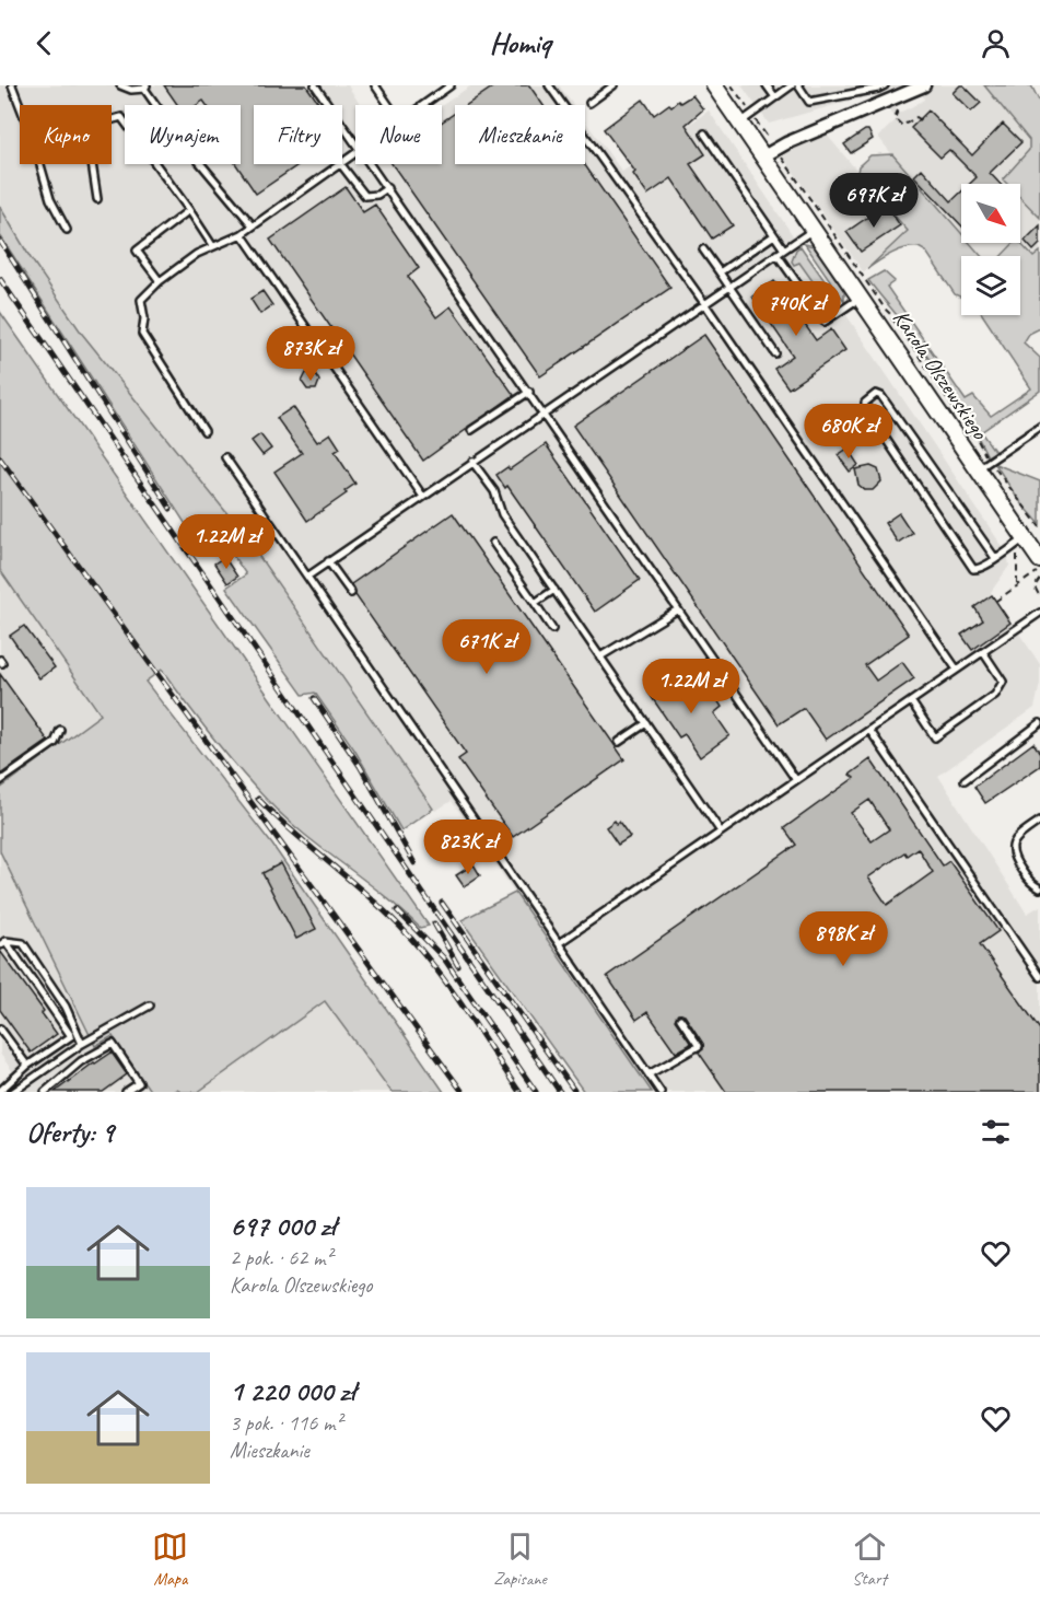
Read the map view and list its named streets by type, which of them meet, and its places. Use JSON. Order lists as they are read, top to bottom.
{
  "streets": {
    "street": ["Karola Olszewskiego"]
  },
  "north": "bottom right",
  "page": {
    "header": "Homiq",
    "chip": [
      "Kupno",
      "Wynajem",
      "Filtry",
      "Nowe",
      "Mieszkanie"
    ],
    "price": [
      "697K zł",
      "740K zł",
      "873K zł",
      "680K zł",
      "1.22M zł",
      "671K zł",
      "1.22M zł",
      "823K zł",
      "898K zł"
    ],
    "heading": "Oferty: 9",
    "list": [
      {
        "name": "697 000 zł",
        "note": "2 pok. · 62 m² · Karola Olszewskiego"
      },
      {
        "name": "1 220 000 zł",
        "note": "3 pok. · 116 m² · Mieszkanie"
      }
    ],
    "tabs": ["Mapa", "Zapisane", "Start"]
  }
}
